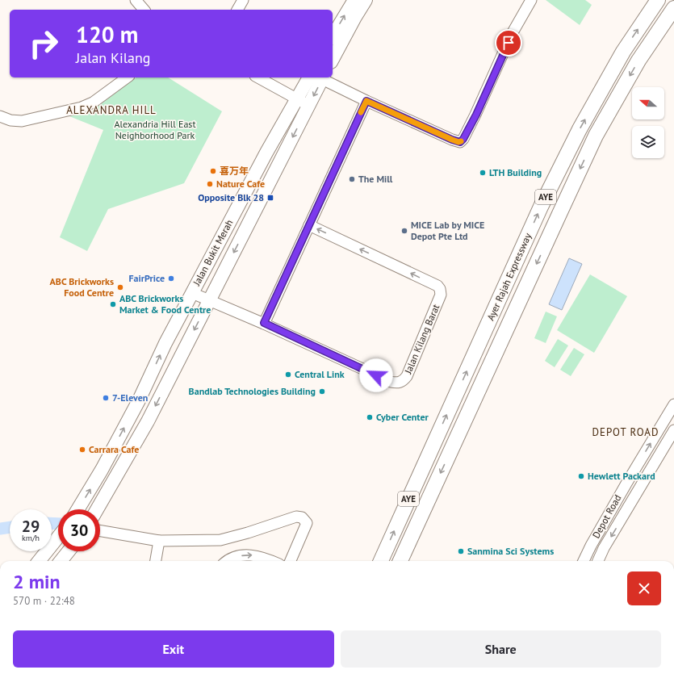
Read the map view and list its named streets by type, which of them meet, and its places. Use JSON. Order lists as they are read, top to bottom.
{
  "streets": {
    "highway": ["AYE", "Ayer Rajah Expressway"],
    "main road": ["Jalan Bukit Merah"],
    "street": ["Jalan Kilang Barat", "Depot Road"]
  },
  "crossings": [
    ["Jalan Bukit Merah", "Jalan Kilang Barat"]
  ],
  "districts": ["ALEXANDRA HILL", "DEPOT ROAD"],
  "parks": ["Alexandria Hill East Neighborhood Park"],
  "places": {
    "other": [
      "喜万年",
      "LTH Building",
      "The Mill",
      "Nature Cafe",
      "MICE Lab by MICE Depot Pte Ltd",
      "FairPrice",
      "ABC Brickworks Food Centre",
      "ABC Brickworks Market & Food Centre",
      "Central Link",
      "Bandlab Technologies Building",
      "7-Eleven",
      "Cyber Center",
      "Carrara Cafe",
      "Hewlett Packard",
      "Sanmina Sci Systems"
    ],
    "transit": ["Opposite Blk 28"]
  },
  "north": "left",
  "page": {
    "turn": ["120 m", "Jalan Kilang"],
    "speed": "29 km/h",
    "limit": "30",
    "heading": ["2 min", "570 m · 22:48"],
    "buttons": ["Exit", "Share"]
  }
}
